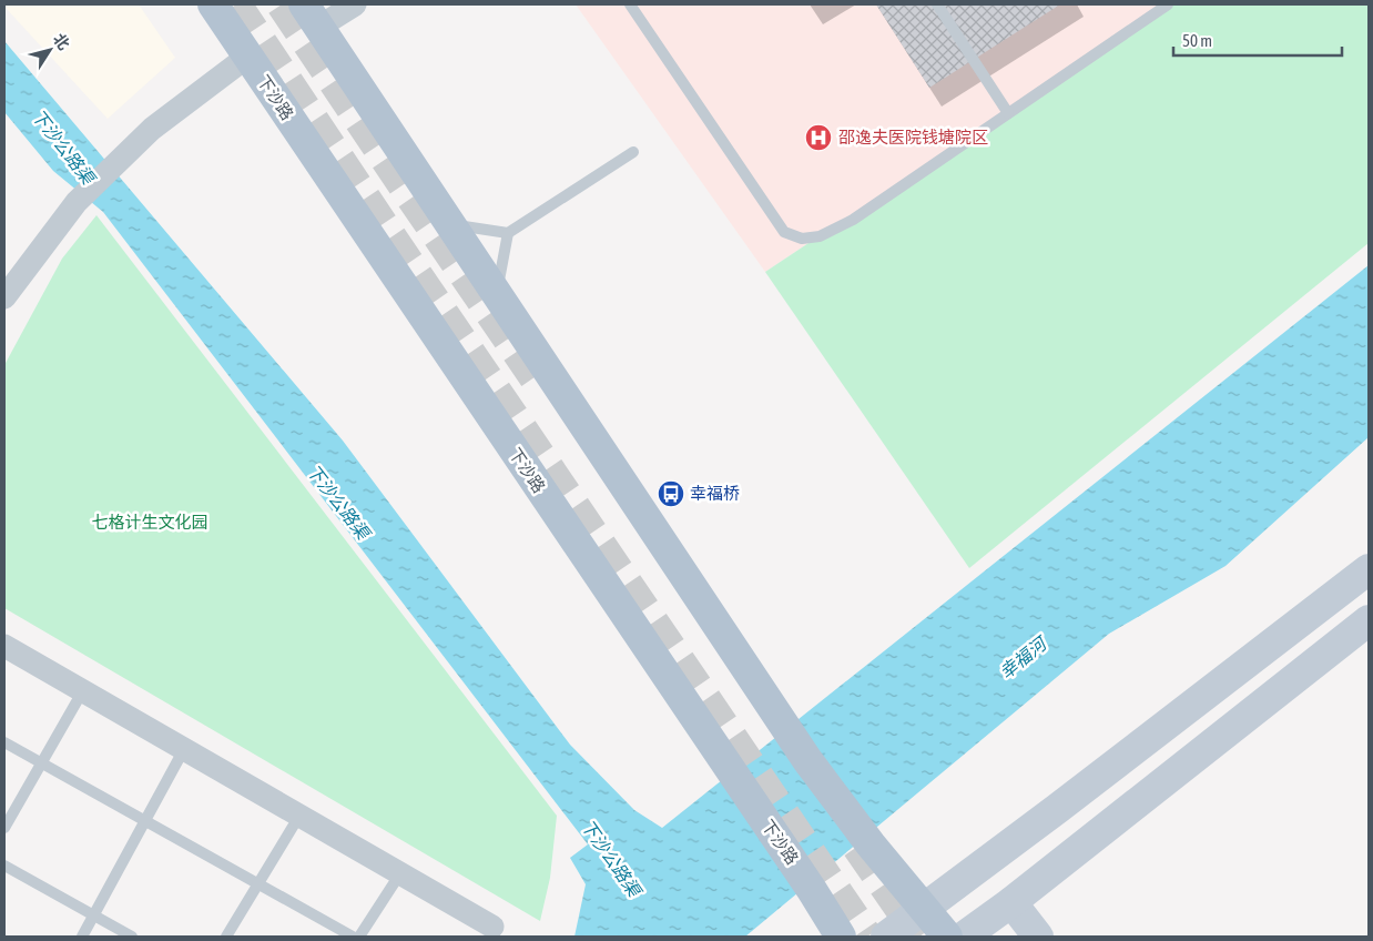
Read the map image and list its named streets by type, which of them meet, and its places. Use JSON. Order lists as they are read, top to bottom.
{
  "streets": {
    "main road": ["下沙路"]
  },
  "water": ["下沙公路渠", "幸福河"],
  "parks": ["七格计生文化园"],
  "places": {
    "hospital": ["邵逸夫医院钱塘院区"],
    "bus stop": ["幸福桥"]
  },
  "scale_bar": "50 m",
  "north": "top right"
}
